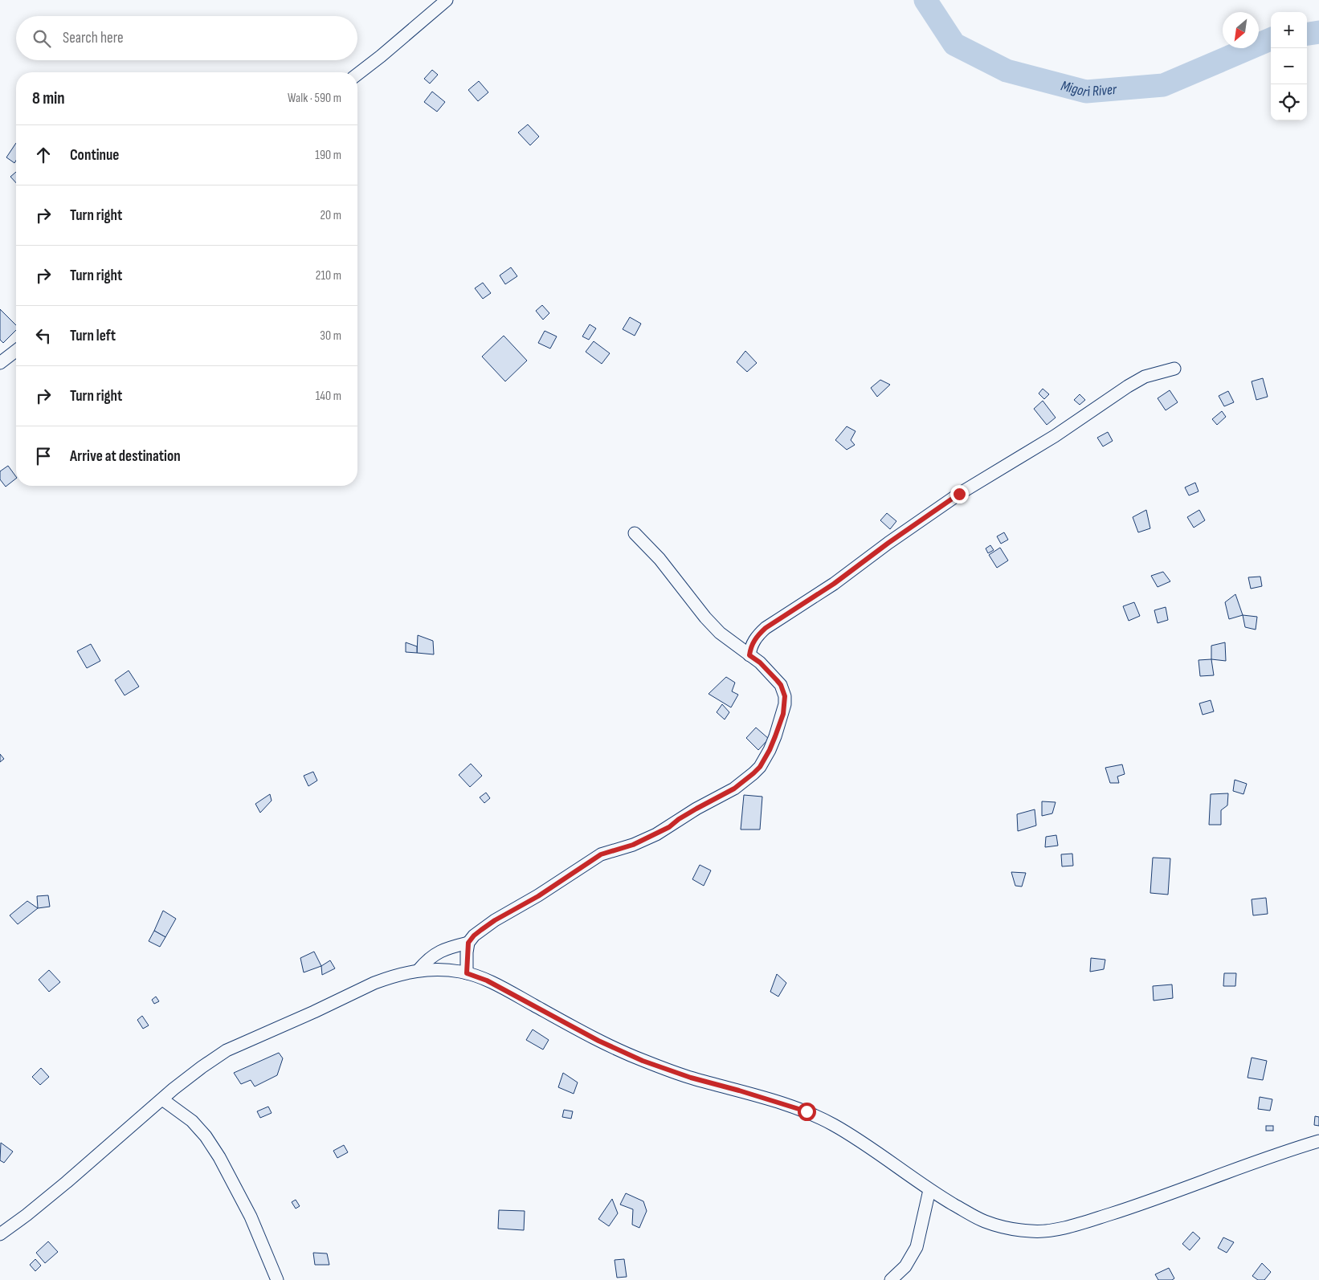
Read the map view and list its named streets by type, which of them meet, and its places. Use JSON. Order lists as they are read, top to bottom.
{
  "water": ["Migori River"],
  "north": "bottom left",
  "page": {
    "map_buttons": ["+", "−"],
    "search": "Search here",
    "heading": ["8 min", "Walk · 590 m"],
    "list": [
      ["Continue", "190 m"],
      ["Turn right", "20 m"],
      ["Turn right", "210 m"],
      ["Turn left", "30 m"],
      ["Turn right", "140 m"],
      "Arrive at destination"
    ]
  }
}
